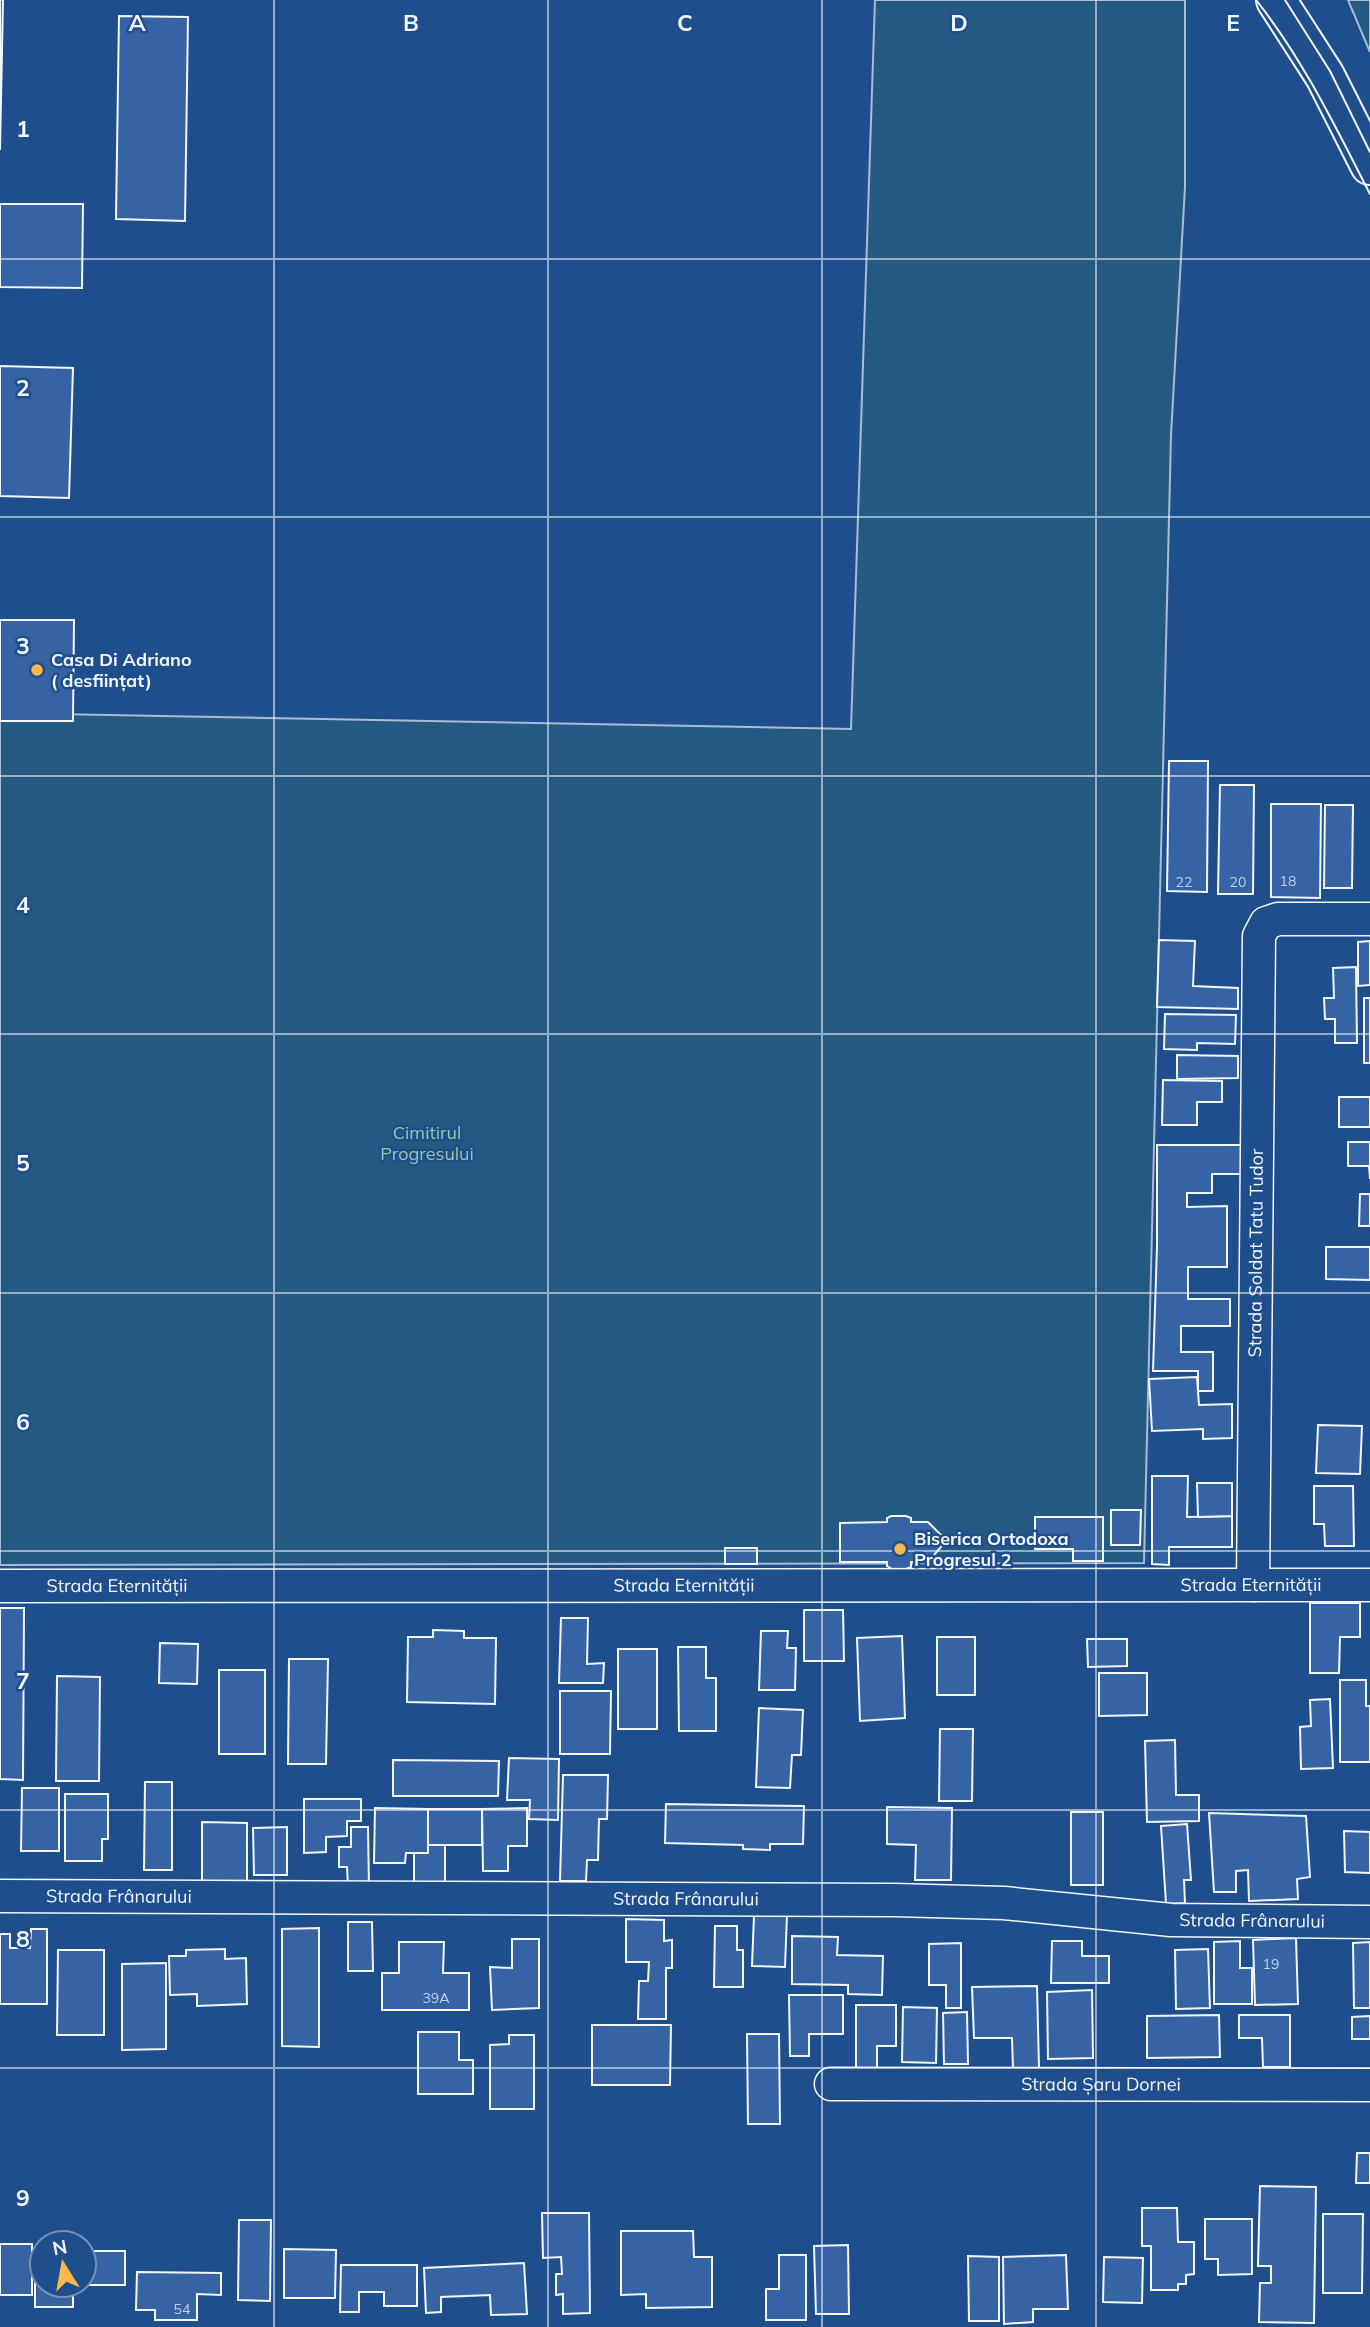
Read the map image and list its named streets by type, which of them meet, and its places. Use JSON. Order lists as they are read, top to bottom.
{
  "streets": {
    "street": [
      "Strada Soldat Tatu Tudor",
      "Strada Eternității",
      "Strada Frânarului",
      "Strada Șaru Dornei"
    ]
  },
  "crossings": [
    ["Strada Soldat Tatu Tudor", "Strada Eternității"]
  ],
  "parks": ["Cimitirul Progresului"],
  "places": ["Casa Di Adriano ( desființat)", "Biserica Ortodoxa Progresul 2"],
  "house_numbers": [
    "18",
    "22",
    "20",
    "19",
    "39A",
    "54"
  ],
  "north": "top",
  "grid": {
    "columns": [
      "A",
      "B",
      "C",
      "D",
      "E"
    ],
    "rows": [
      "1",
      "2",
      "3",
      "4",
      "5",
      "6",
      "7",
      "8",
      "9"
    ]
  }
}
